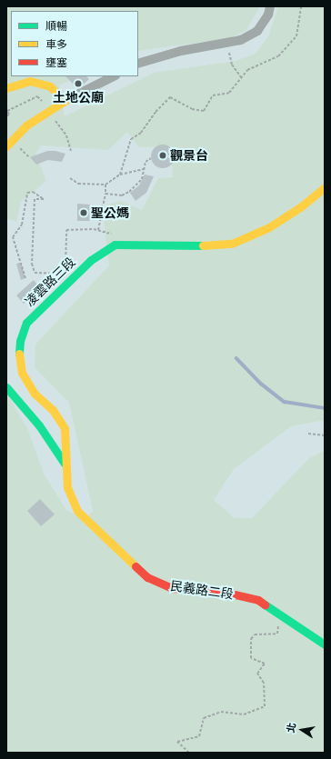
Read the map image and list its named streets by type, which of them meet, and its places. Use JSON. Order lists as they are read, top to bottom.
{
  "streets": {
    "street": ["凌雲路三段", "民義路二段"]
  },
  "crossings": [
    ["凌雲路三段", "民義路二段"]
  ],
  "places": ["土地公廟", "觀景台", "聖公媽"],
  "legend": ["順暢", "車多", "壅塞"],
  "north": "left"
}
